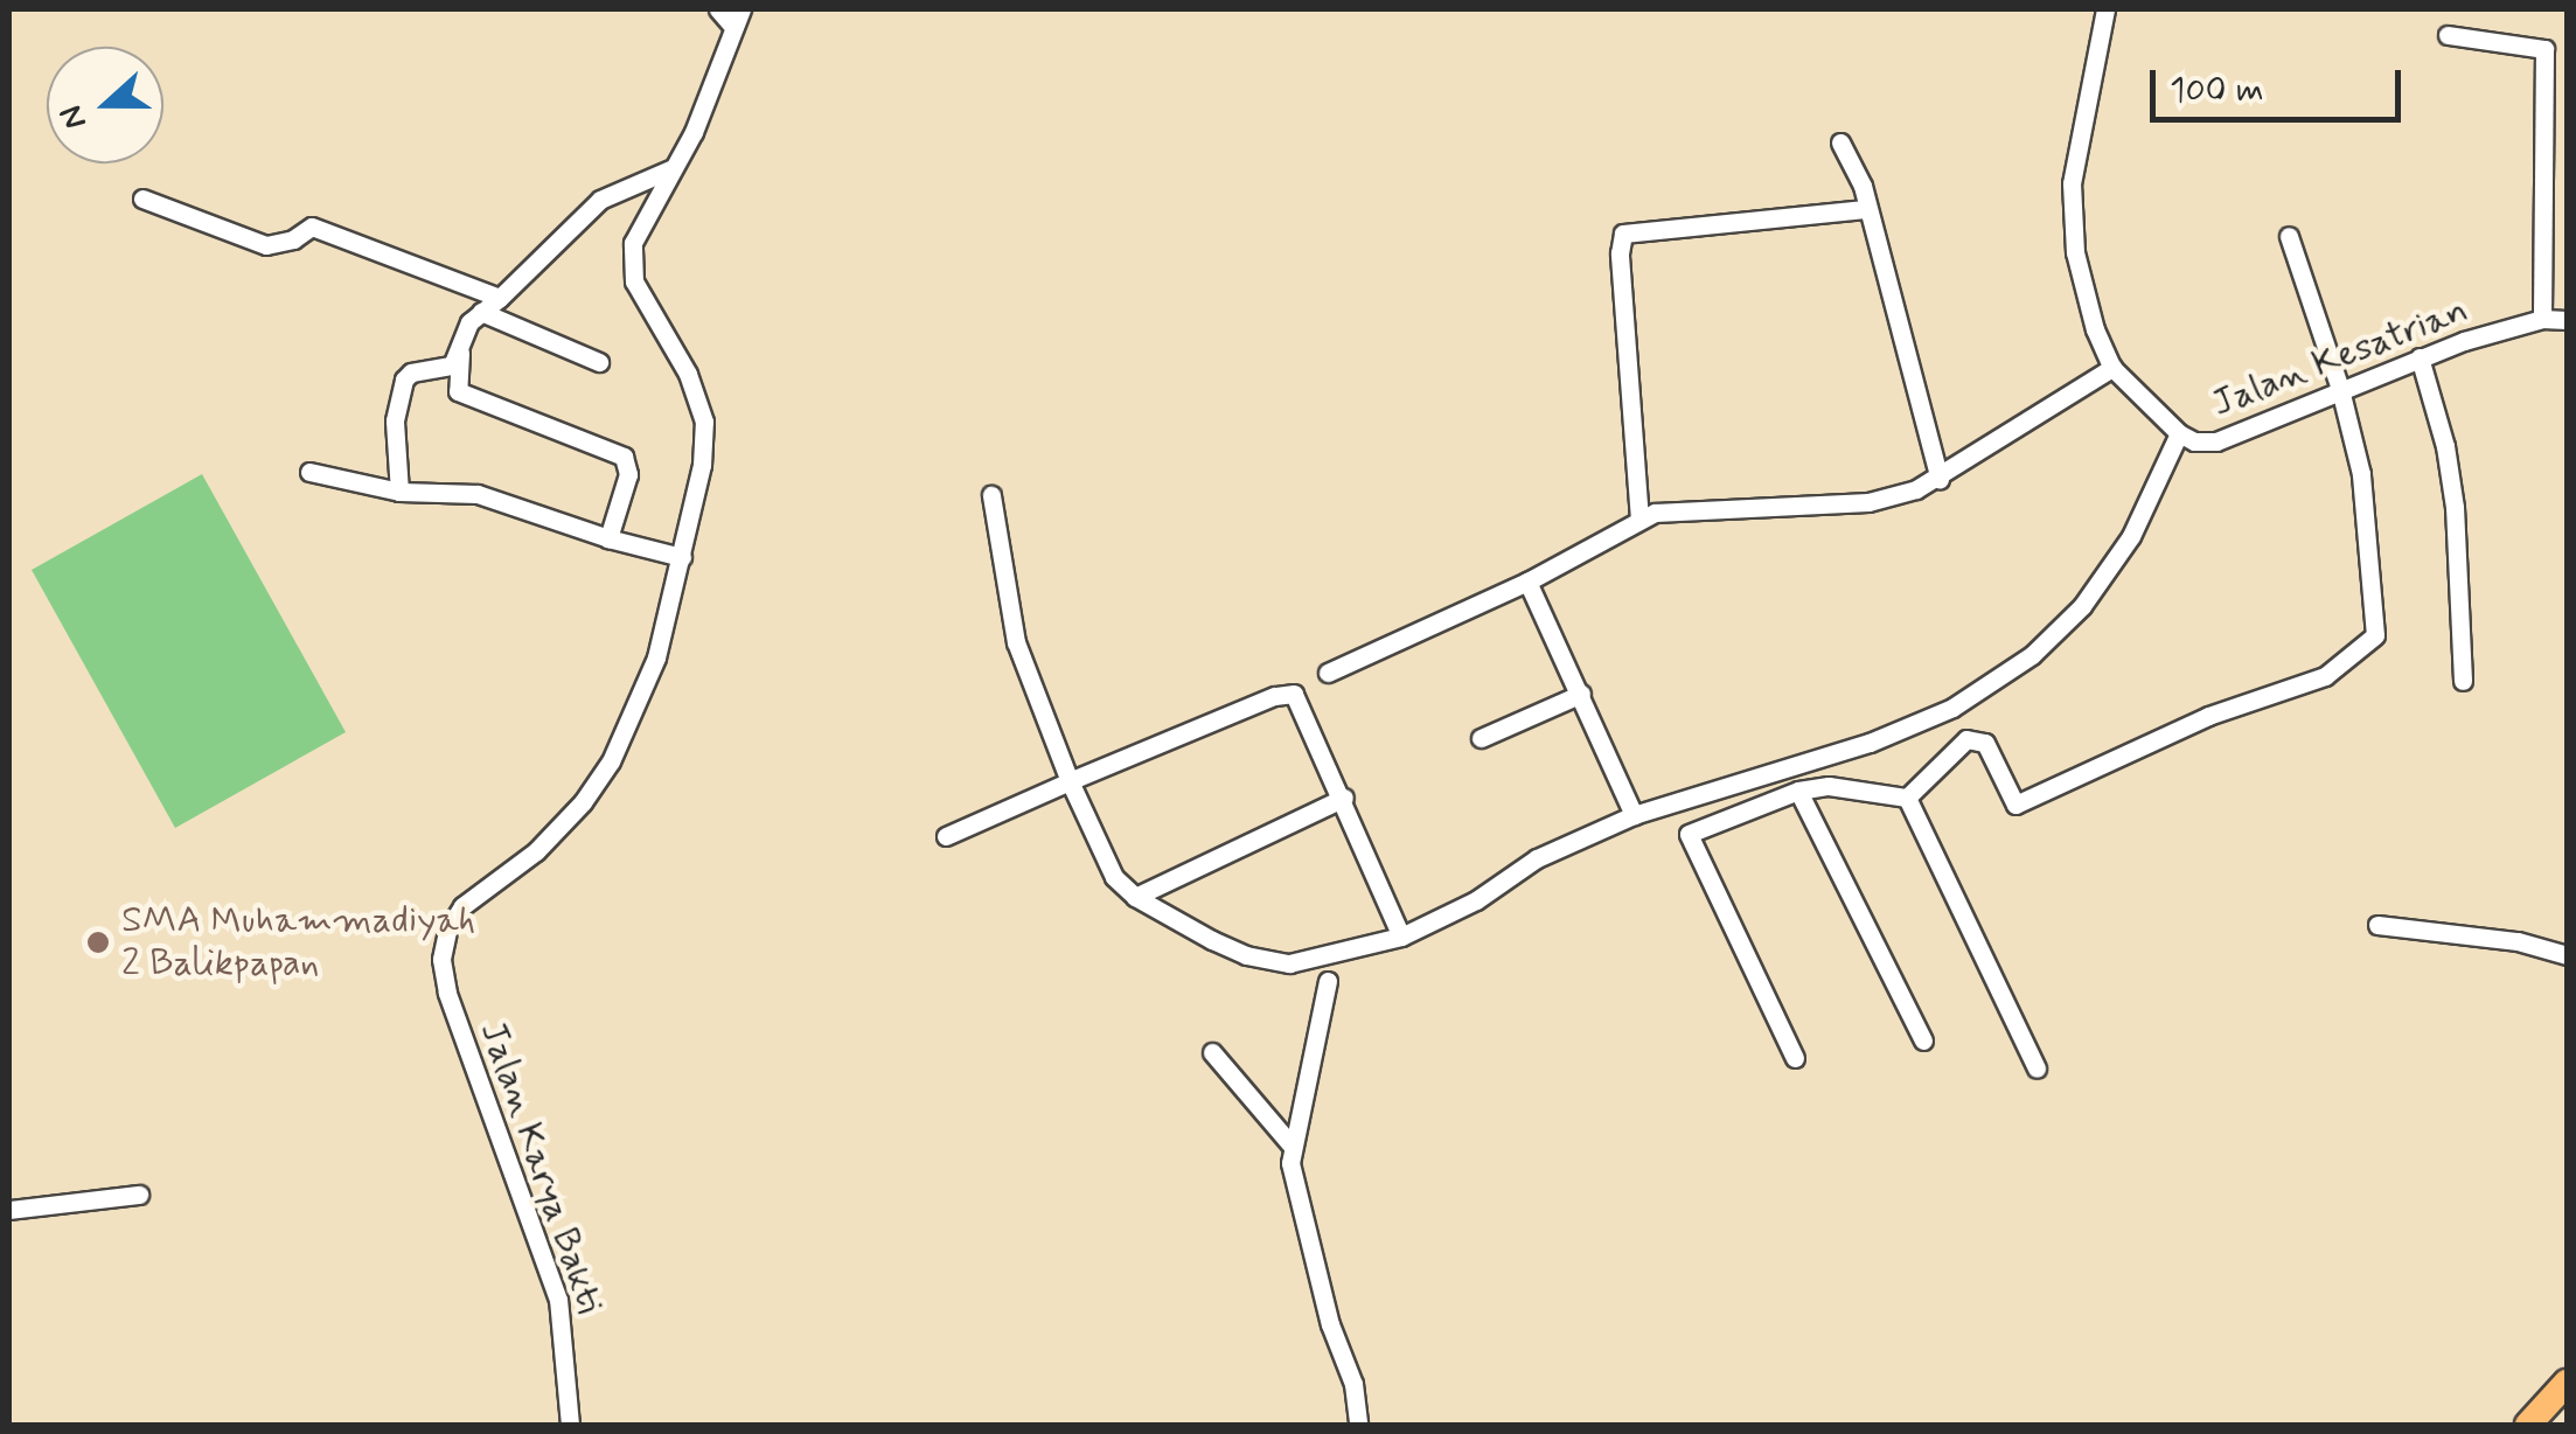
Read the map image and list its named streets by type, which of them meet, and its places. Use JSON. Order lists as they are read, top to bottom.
{
  "streets": {
    "street": ["Jalan Kesatrian", "Jalan Karya Bakti"]
  },
  "places": ["SMA Muhammadiyah 2 Balikpapan"],
  "scale_bar": "100 m",
  "north": "left"
}
